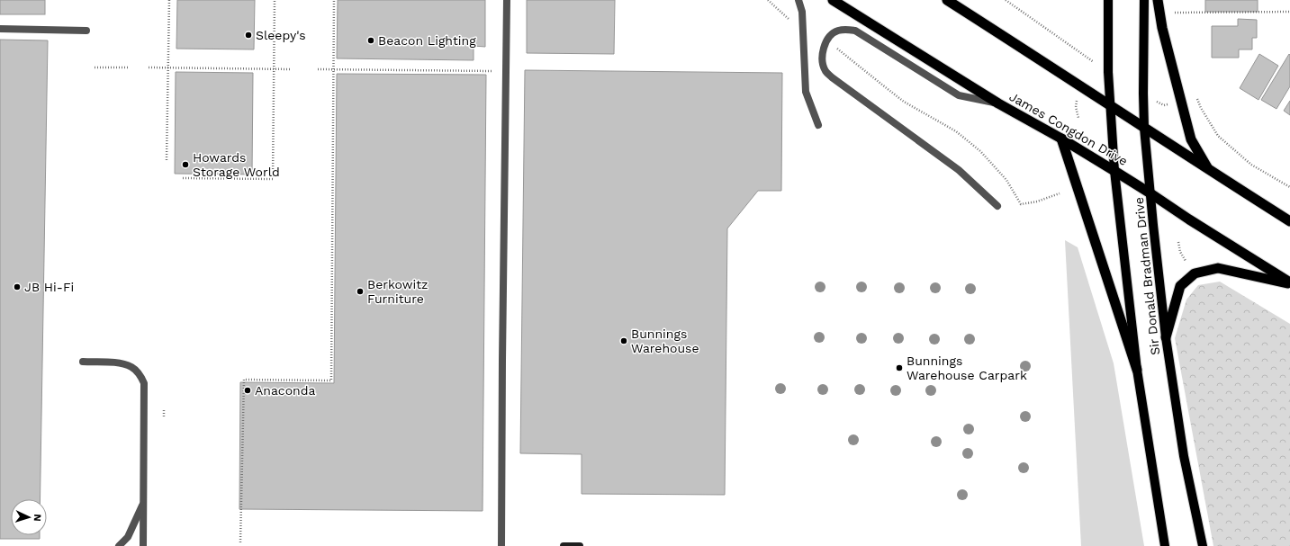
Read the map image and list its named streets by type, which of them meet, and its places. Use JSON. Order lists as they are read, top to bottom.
{
  "streets": {
    "highway": ["James Congdon Drive"],
    "main road": ["Sir Donald Bradman Drive"]
  },
  "crossings": [
    ["James Congdon Drive", "Sir Donald Bradman Drive"]
  ],
  "places": [
    "Sleepy's",
    "Beacon Lighting",
    "Howards Storage World",
    "JB Hi-Fi",
    "Berkowitz Furniture",
    "Bunnings Warehouse",
    "Bunnings Warehouse Carpark",
    "Anaconda"
  ],
  "north": "right"
}
